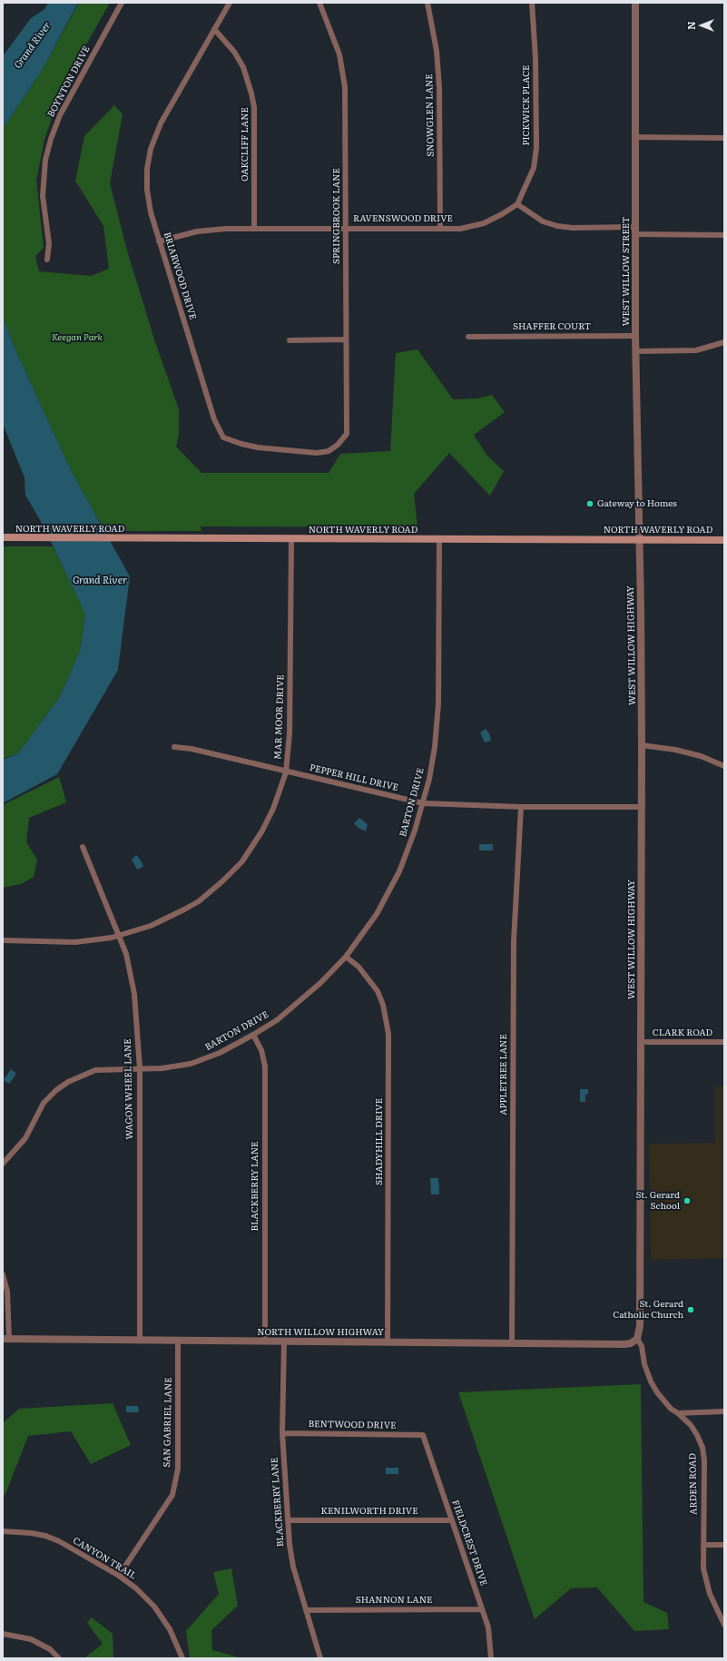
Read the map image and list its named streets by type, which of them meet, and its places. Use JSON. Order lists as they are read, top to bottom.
{
  "streets": {
    "main road": ["NORTH WAVERLY ROAD"],
    "street": [
      "BOYNTON DRIVE",
      "PICKWICK PLACE",
      "SNOWGLEN LANE",
      "OAKCLIFF LANE",
      "SPRINGBROOK LANE",
      "RAVENSWOOD DRIVE",
      "WEST WILLOW STREET",
      "BRIARWOOD DRIVE",
      "SHAFFER COURT",
      "WEST WILLOW HIGHWAY",
      "MAR MOOR DRIVE",
      "PEPPER HILL DRIVE",
      "BARTON DRIVE",
      "CLARK ROAD",
      "APPLETREE LANE",
      "WAGON WHEEL LANE",
      "SHADYHILL DRIVE",
      "BLACKBERRY LANE",
      "NORTH WILLOW HIGHWAY",
      "SAN GABRIEL LANE",
      "BENTWOOD DRIVE",
      "ARDEN ROAD",
      "KENILWORTH DRIVE",
      "FIELDCREST DRIVE",
      "CANYON TRAIL",
      "SHANNON LANE"
    ]
  },
  "crossings": [
    ["PICKWICK PLACE", "RAVENSWOOD DRIVE"],
    ["SNOWGLEN LANE", "RAVENSWOOD DRIVE"],
    ["OAKCLIFF LANE", "RAVENSWOOD DRIVE"],
    ["OAKCLIFF LANE", "BRIARWOOD DRIVE"],
    ["SPRINGBROOK LANE", "RAVENSWOOD DRIVE"],
    ["SPRINGBROOK LANE", "BRIARWOOD DRIVE"],
    ["RAVENSWOOD DRIVE", "BRIARWOOD DRIVE"],
    ["WEST WILLOW STREET", "SHAFFER COURT"],
    ["WEST WILLOW STREET", "NORTH WAVERLY ROAD"],
    ["WEST WILLOW STREET", "WEST WILLOW HIGHWAY"],
    ["NORTH WAVERLY ROAD", "WEST WILLOW HIGHWAY"],
    ["NORTH WAVERLY ROAD", "MAR MOOR DRIVE"],
    ["NORTH WAVERLY ROAD", "BARTON DRIVE"],
    ["WEST WILLOW HIGHWAY", "PEPPER HILL DRIVE"],
    ["WEST WILLOW HIGHWAY", "CLARK ROAD"],
    ["WEST WILLOW HIGHWAY", "NORTH WILLOW HIGHWAY"],
    ["WEST WILLOW HIGHWAY", "ARDEN ROAD"],
    ["MAR MOOR DRIVE", "PEPPER HILL DRIVE"],
    ["MAR MOOR DRIVE", "WAGON WHEEL LANE"],
    ["PEPPER HILL DRIVE", "BARTON DRIVE"],
    ["PEPPER HILL DRIVE", "APPLETREE LANE"],
    ["BARTON DRIVE", "WAGON WHEEL LANE"],
    ["BARTON DRIVE", "SHADYHILL DRIVE"],
    ["BARTON DRIVE", "BLACKBERRY LANE"],
    ["APPLETREE LANE", "NORTH WILLOW HIGHWAY"],
    ["WAGON WHEEL LANE", "NORTH WILLOW HIGHWAY"],
    ["SHADYHILL DRIVE", "NORTH WILLOW HIGHWAY"],
    ["BLACKBERRY LANE", "NORTH WILLOW HIGHWAY"],
    ["BLACKBERRY LANE", "BENTWOOD DRIVE"],
    ["BLACKBERRY LANE", "KENILWORTH DRIVE"],
    ["BLACKBERRY LANE", "SHANNON LANE"],
    ["NORTH WILLOW HIGHWAY", "SAN GABRIEL LANE"],
    ["NORTH WILLOW HIGHWAY", "ARDEN ROAD"],
    ["SAN GABRIEL LANE", "CANYON TRAIL"],
    ["BENTWOOD DRIVE", "FIELDCREST DRIVE"],
    ["KENILWORTH DRIVE", "FIELDCREST DRIVE"],
    ["FIELDCREST DRIVE", "SHANNON LANE"]
  ],
  "water": ["Grand River"],
  "parks": ["Keegan Park"],
  "places": ["Gateway to Homes", "St. Gerard School", "St. Gerard Catholic Church"],
  "north": "left"
}
